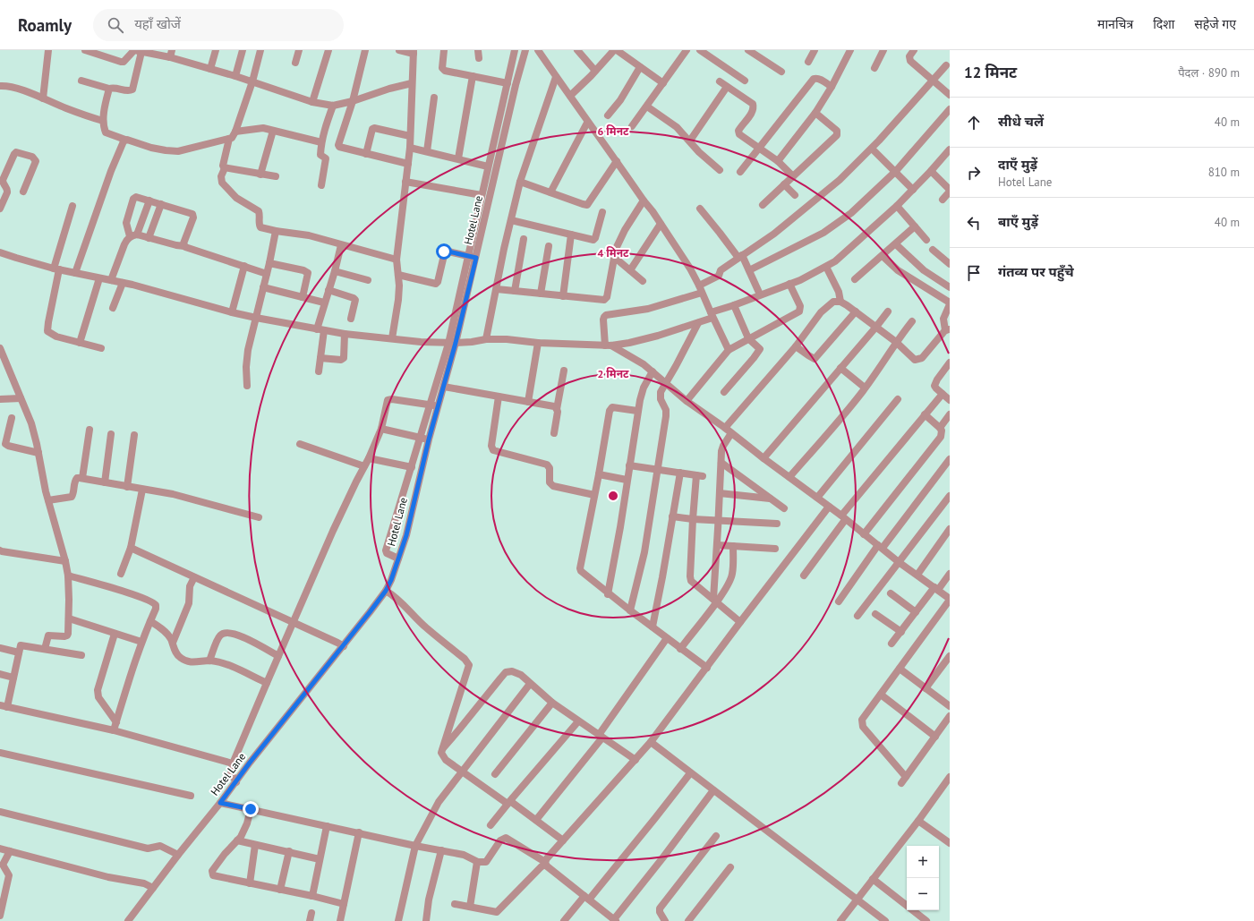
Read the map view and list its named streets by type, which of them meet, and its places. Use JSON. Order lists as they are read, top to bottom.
{
  "streets": {
    "street": ["Hotel Lane"]
  },
  "page": {
    "header": "Roamly",
    "search": "यहाँ खोजें",
    "nav": ["मानचित्र", "दिशा", "सहेजे गए"],
    "heading": ["12 मिनट", "पैदल · 890 m"],
    "list": [
      ["सीधे चलें", "40 m"],
      ["दाएँ मुड़ें", "Hotel Lane", "810 m"],
      ["बाएँ मुड़ें", "40 m"],
      "गंतव्य पर पहुँचे"
    ],
    "map_buttons": ["+", "−"]
  },
  "rings": ["6 मिनट", "4 मिनट", "2 मिनट"]
}
